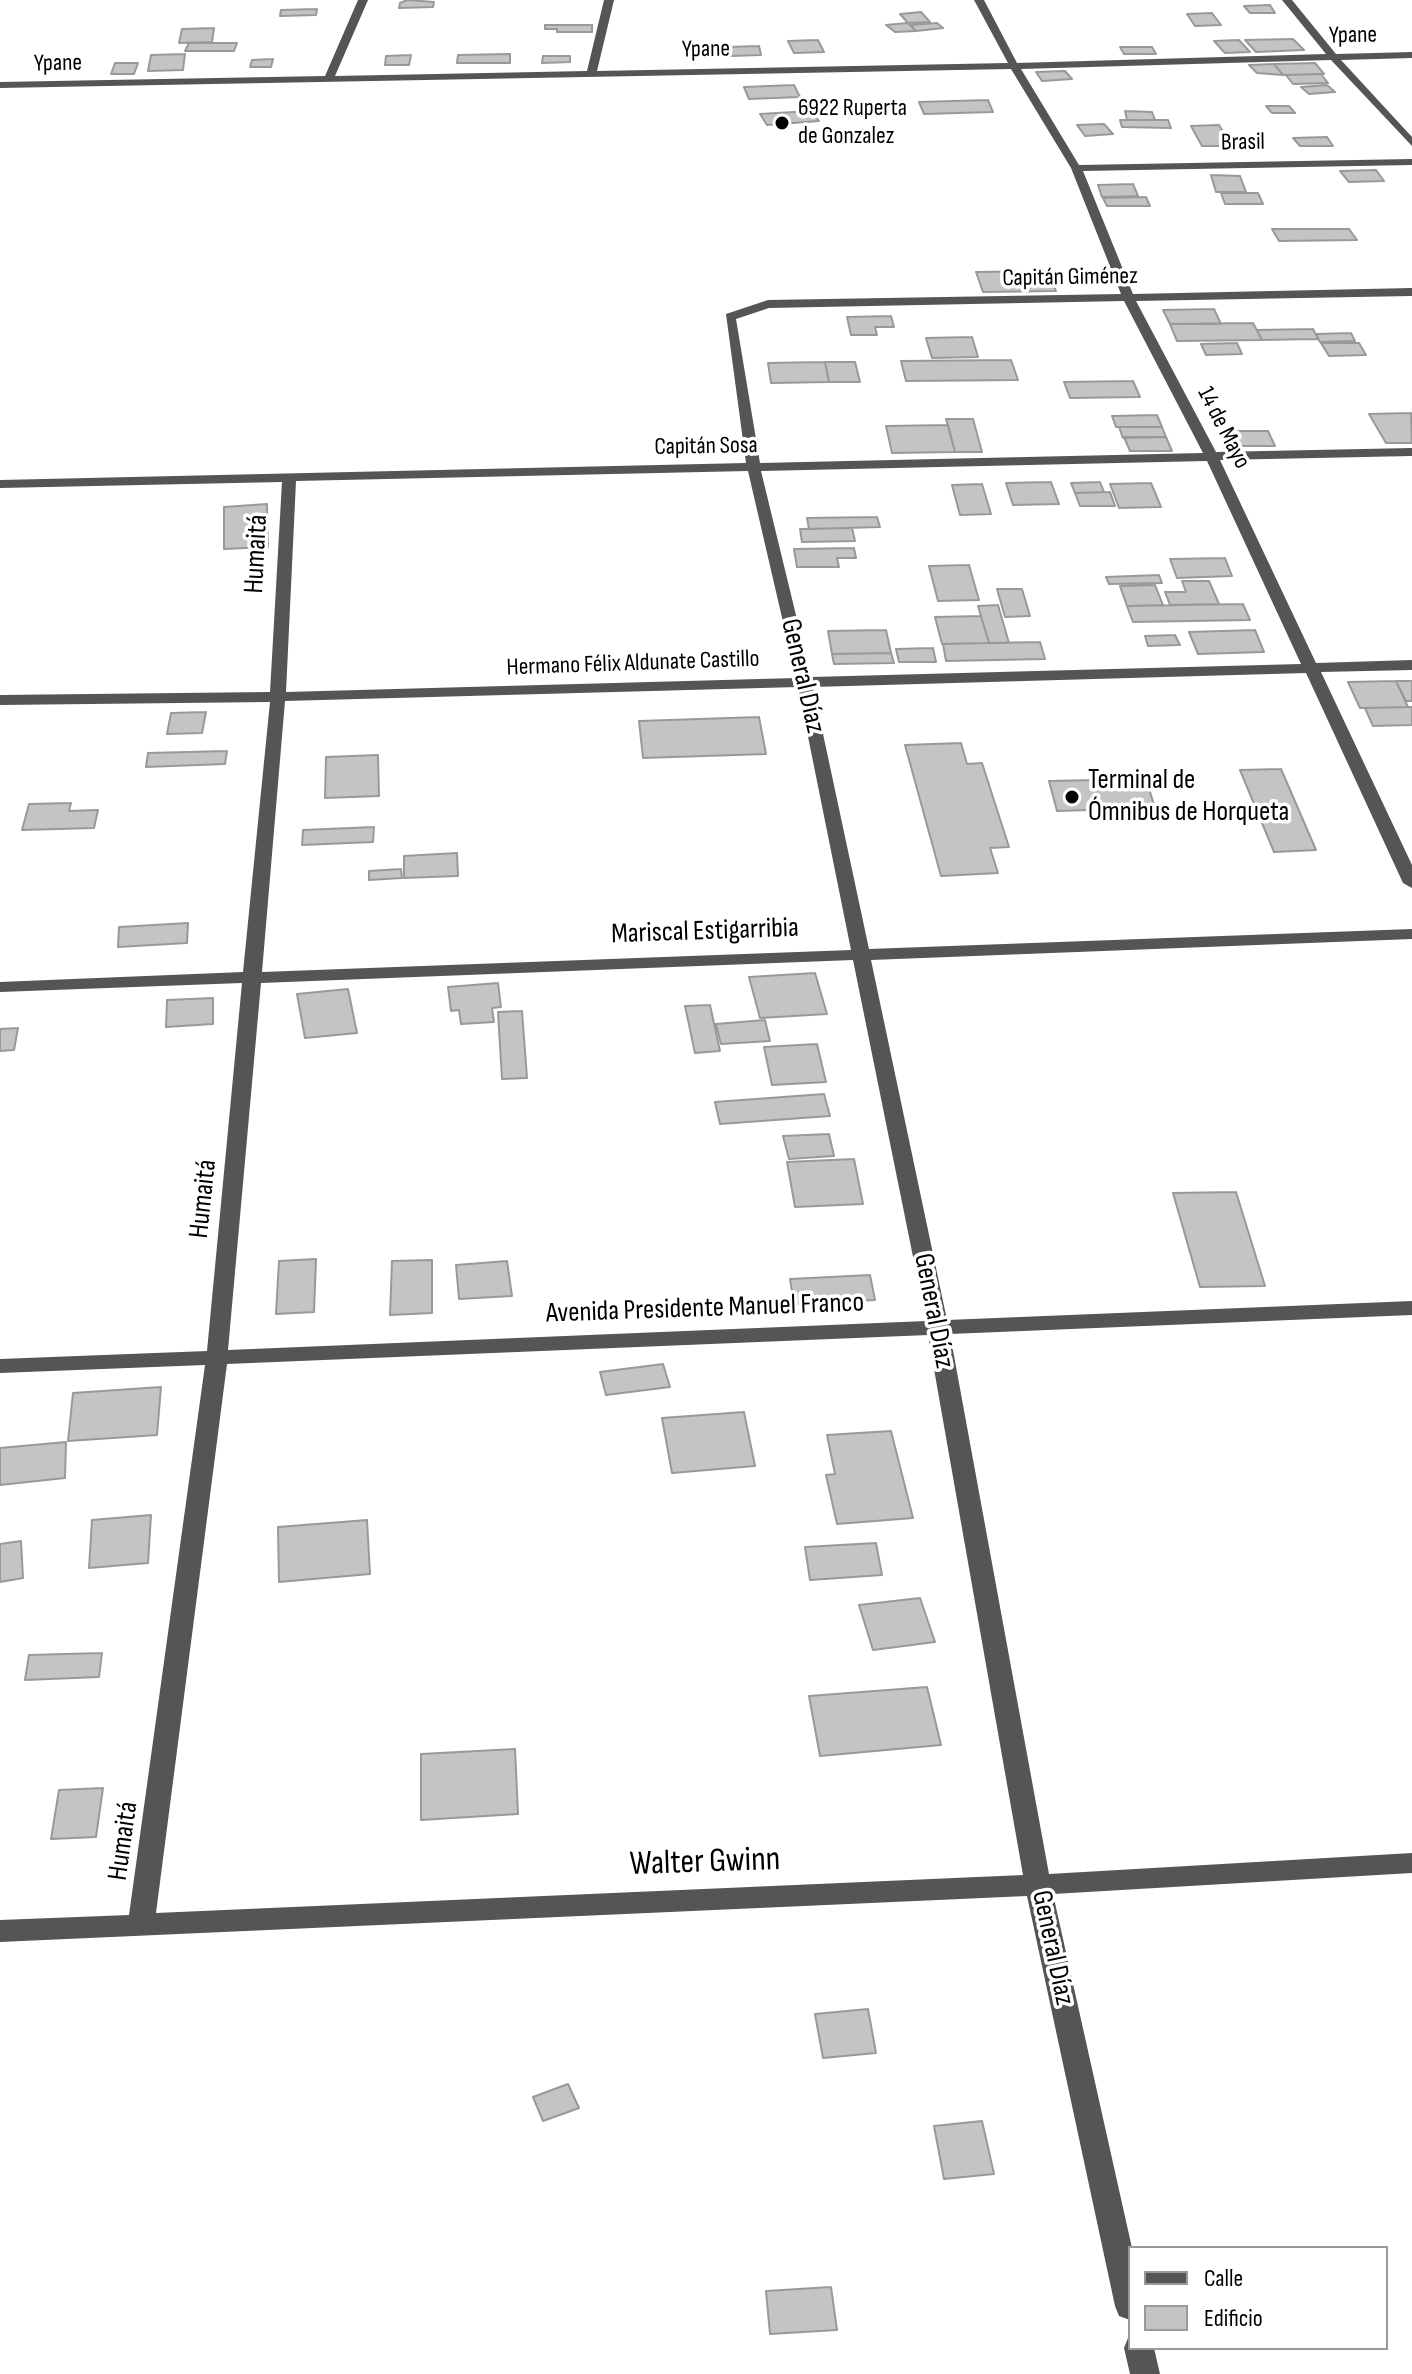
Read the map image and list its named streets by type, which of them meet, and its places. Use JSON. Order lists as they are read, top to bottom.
{
  "streets": {
    "street": [
      "Ypane",
      "Brasil",
      "Capitán Giménez",
      "14 de Mayo",
      "Capitán Sosa",
      "Humaitá",
      "Hermano Félix Aldunate Castillo",
      "General Díaz",
      "Mariscal Estigarribia",
      "Avenida Presidente Manuel Franco",
      "Walter Gwinn"
    ]
  },
  "crossings": [
    ["Ypane", "14 de Mayo"],
    ["Brasil", "14 de Mayo"],
    ["Capitán Giménez", "14 de Mayo"],
    ["Capitán Giménez", "General Díaz"],
    ["14 de Mayo", "Capitán Sosa"],
    ["14 de Mayo", "Hermano Félix Aldunate Castillo"],
    ["Capitán Sosa", "Humaitá"],
    ["Capitán Sosa", "General Díaz"],
    ["Humaitá", "Hermano Félix Aldunate Castillo"],
    ["Humaitá", "Mariscal Estigarribia"],
    ["Humaitá", "Avenida Presidente Manuel Franco"],
    ["Humaitá", "Walter Gwinn"],
    ["Hermano Félix Aldunate Castillo", "General Díaz"],
    ["General Díaz", "Mariscal Estigarribia"],
    ["General Díaz", "Avenida Presidente Manuel Franco"],
    ["General Díaz", "Walter Gwinn"]
  ],
  "places": ["6922 Ruperta de Gonzalez", "Terminal de Ómnibus de Horqueta"],
  "legend": ["Calle", "Edificio"]
}
